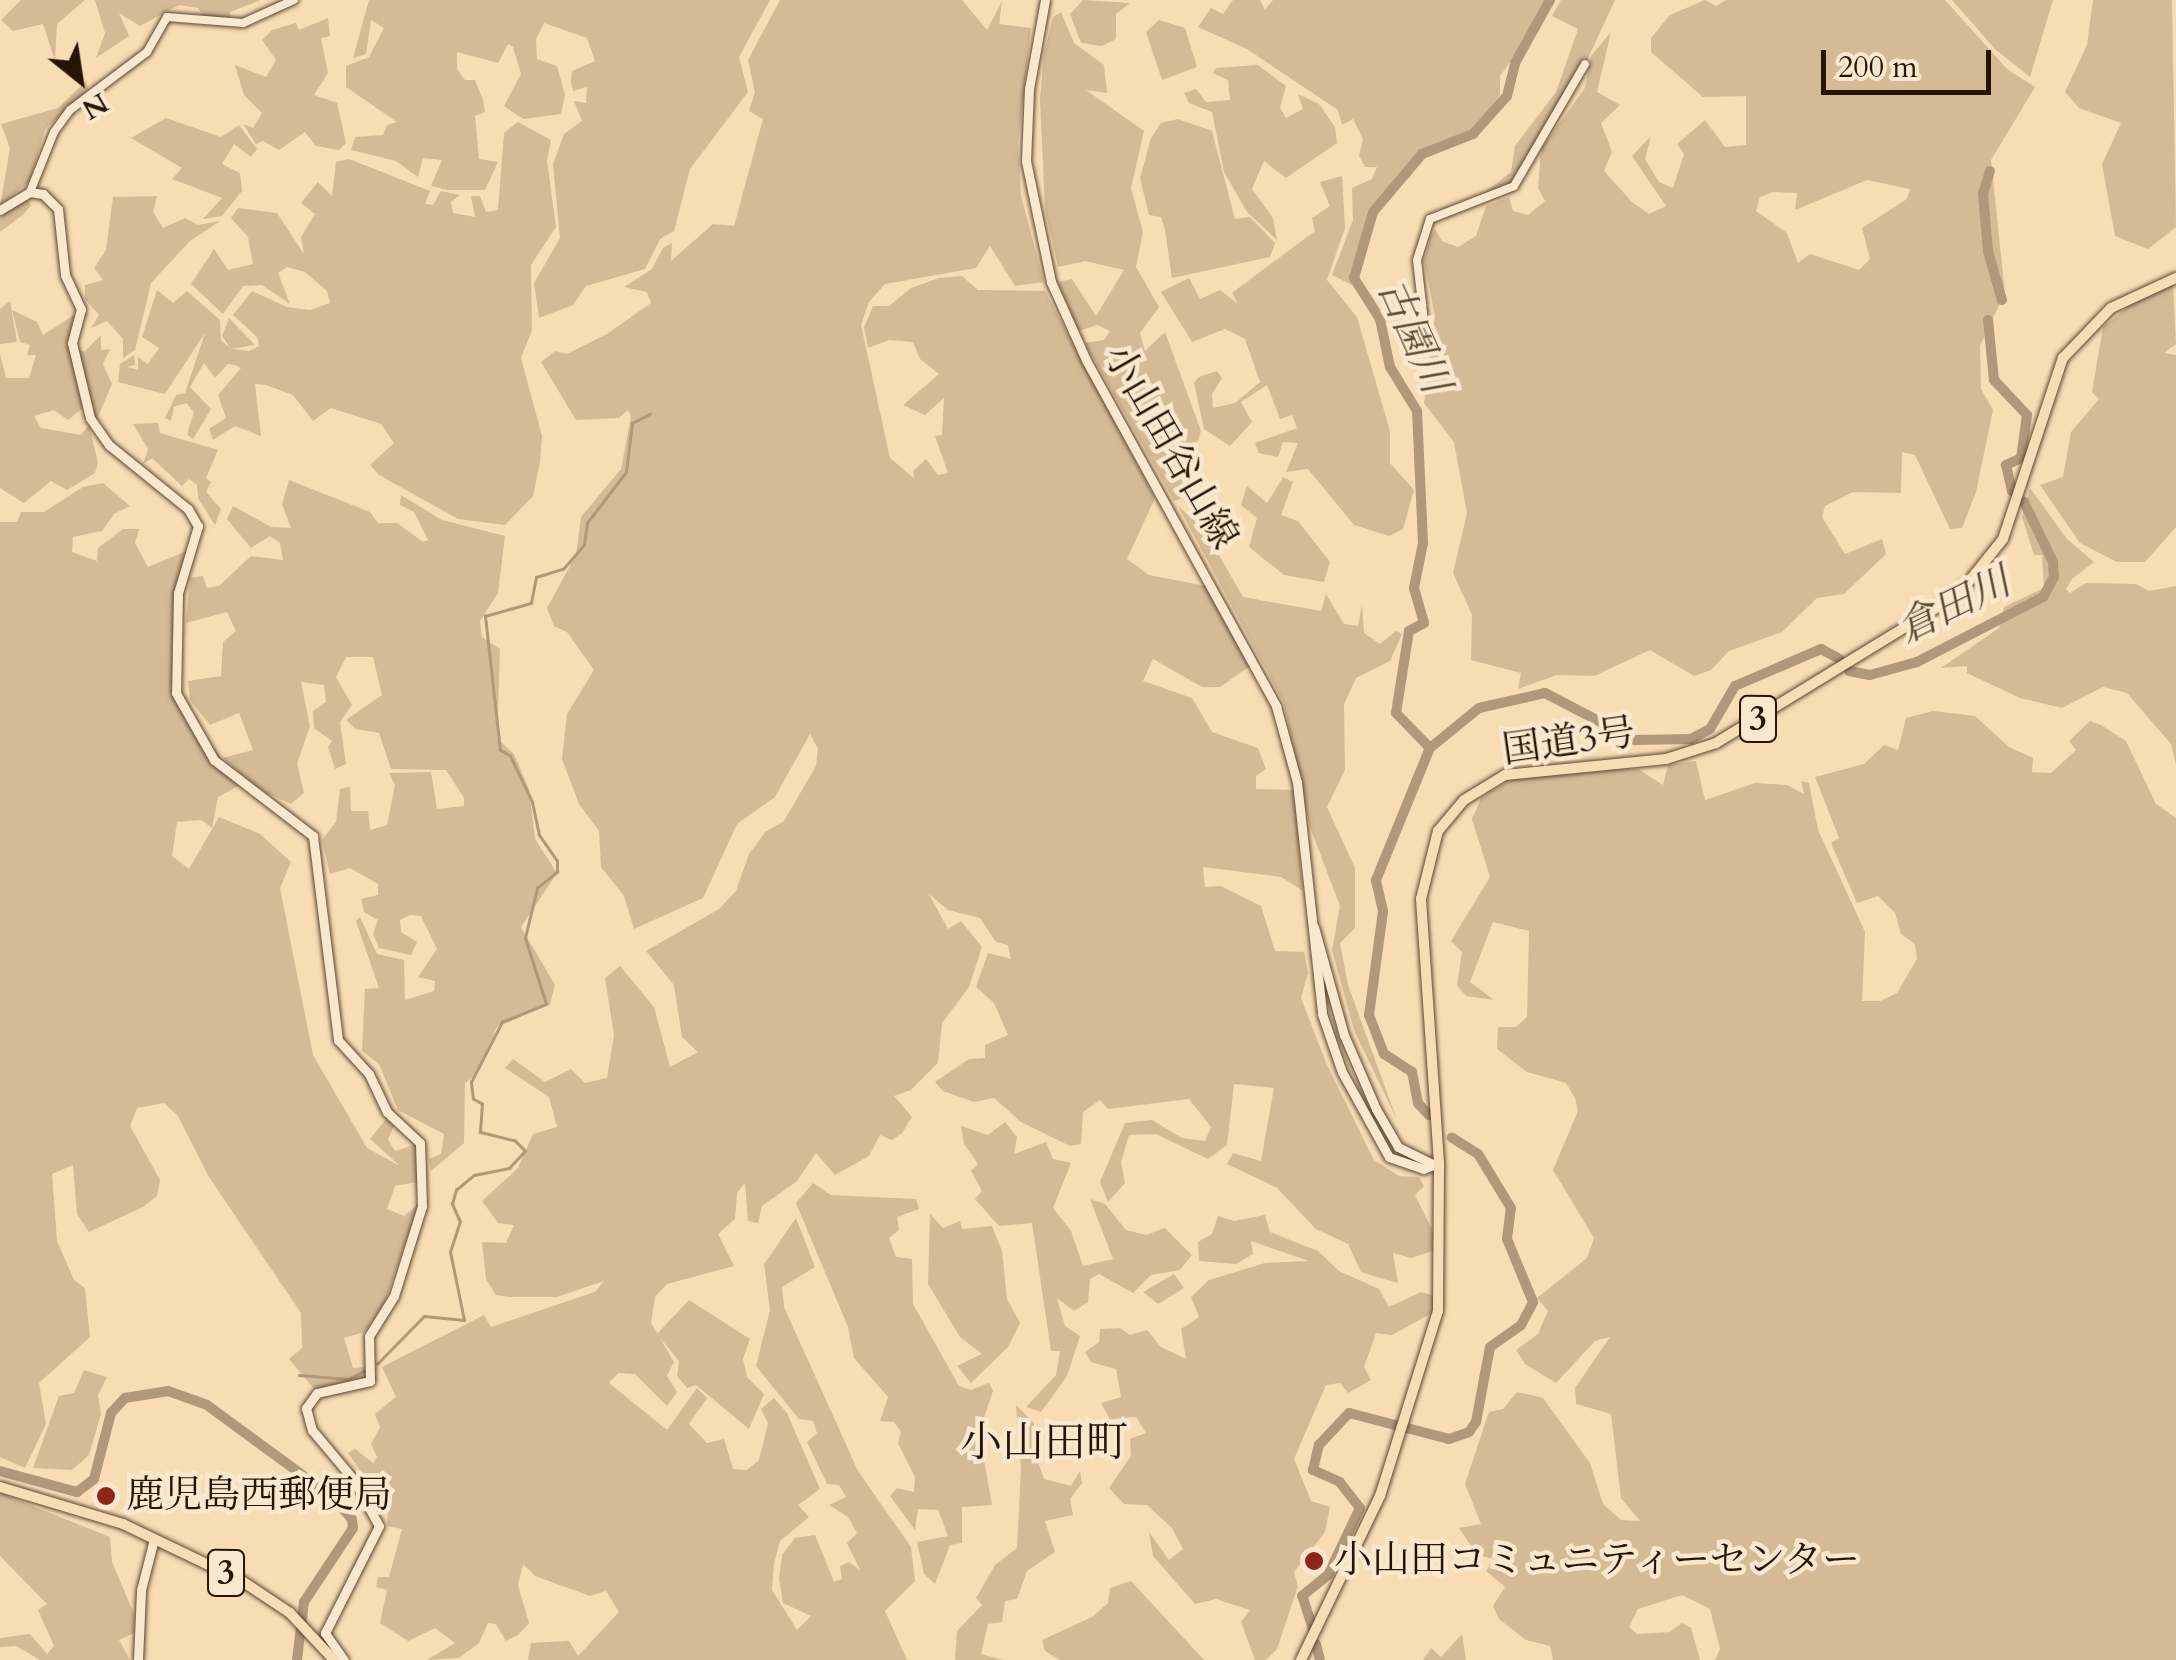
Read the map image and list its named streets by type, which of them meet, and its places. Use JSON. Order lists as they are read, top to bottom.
{
  "streets": {
    "highway": ["3", "国道3号"],
    "main road": ["小山田谷山線"]
  },
  "crossings": [
    ["小山田谷山線", "国道3号"]
  ],
  "districts": ["小山田町"],
  "water": ["古園川", "倉田川"],
  "places": ["鹿児島西郵便局", "小山田コミュニティーセンター"],
  "scale_bar": "200 m",
  "north": "bottom right"
}
